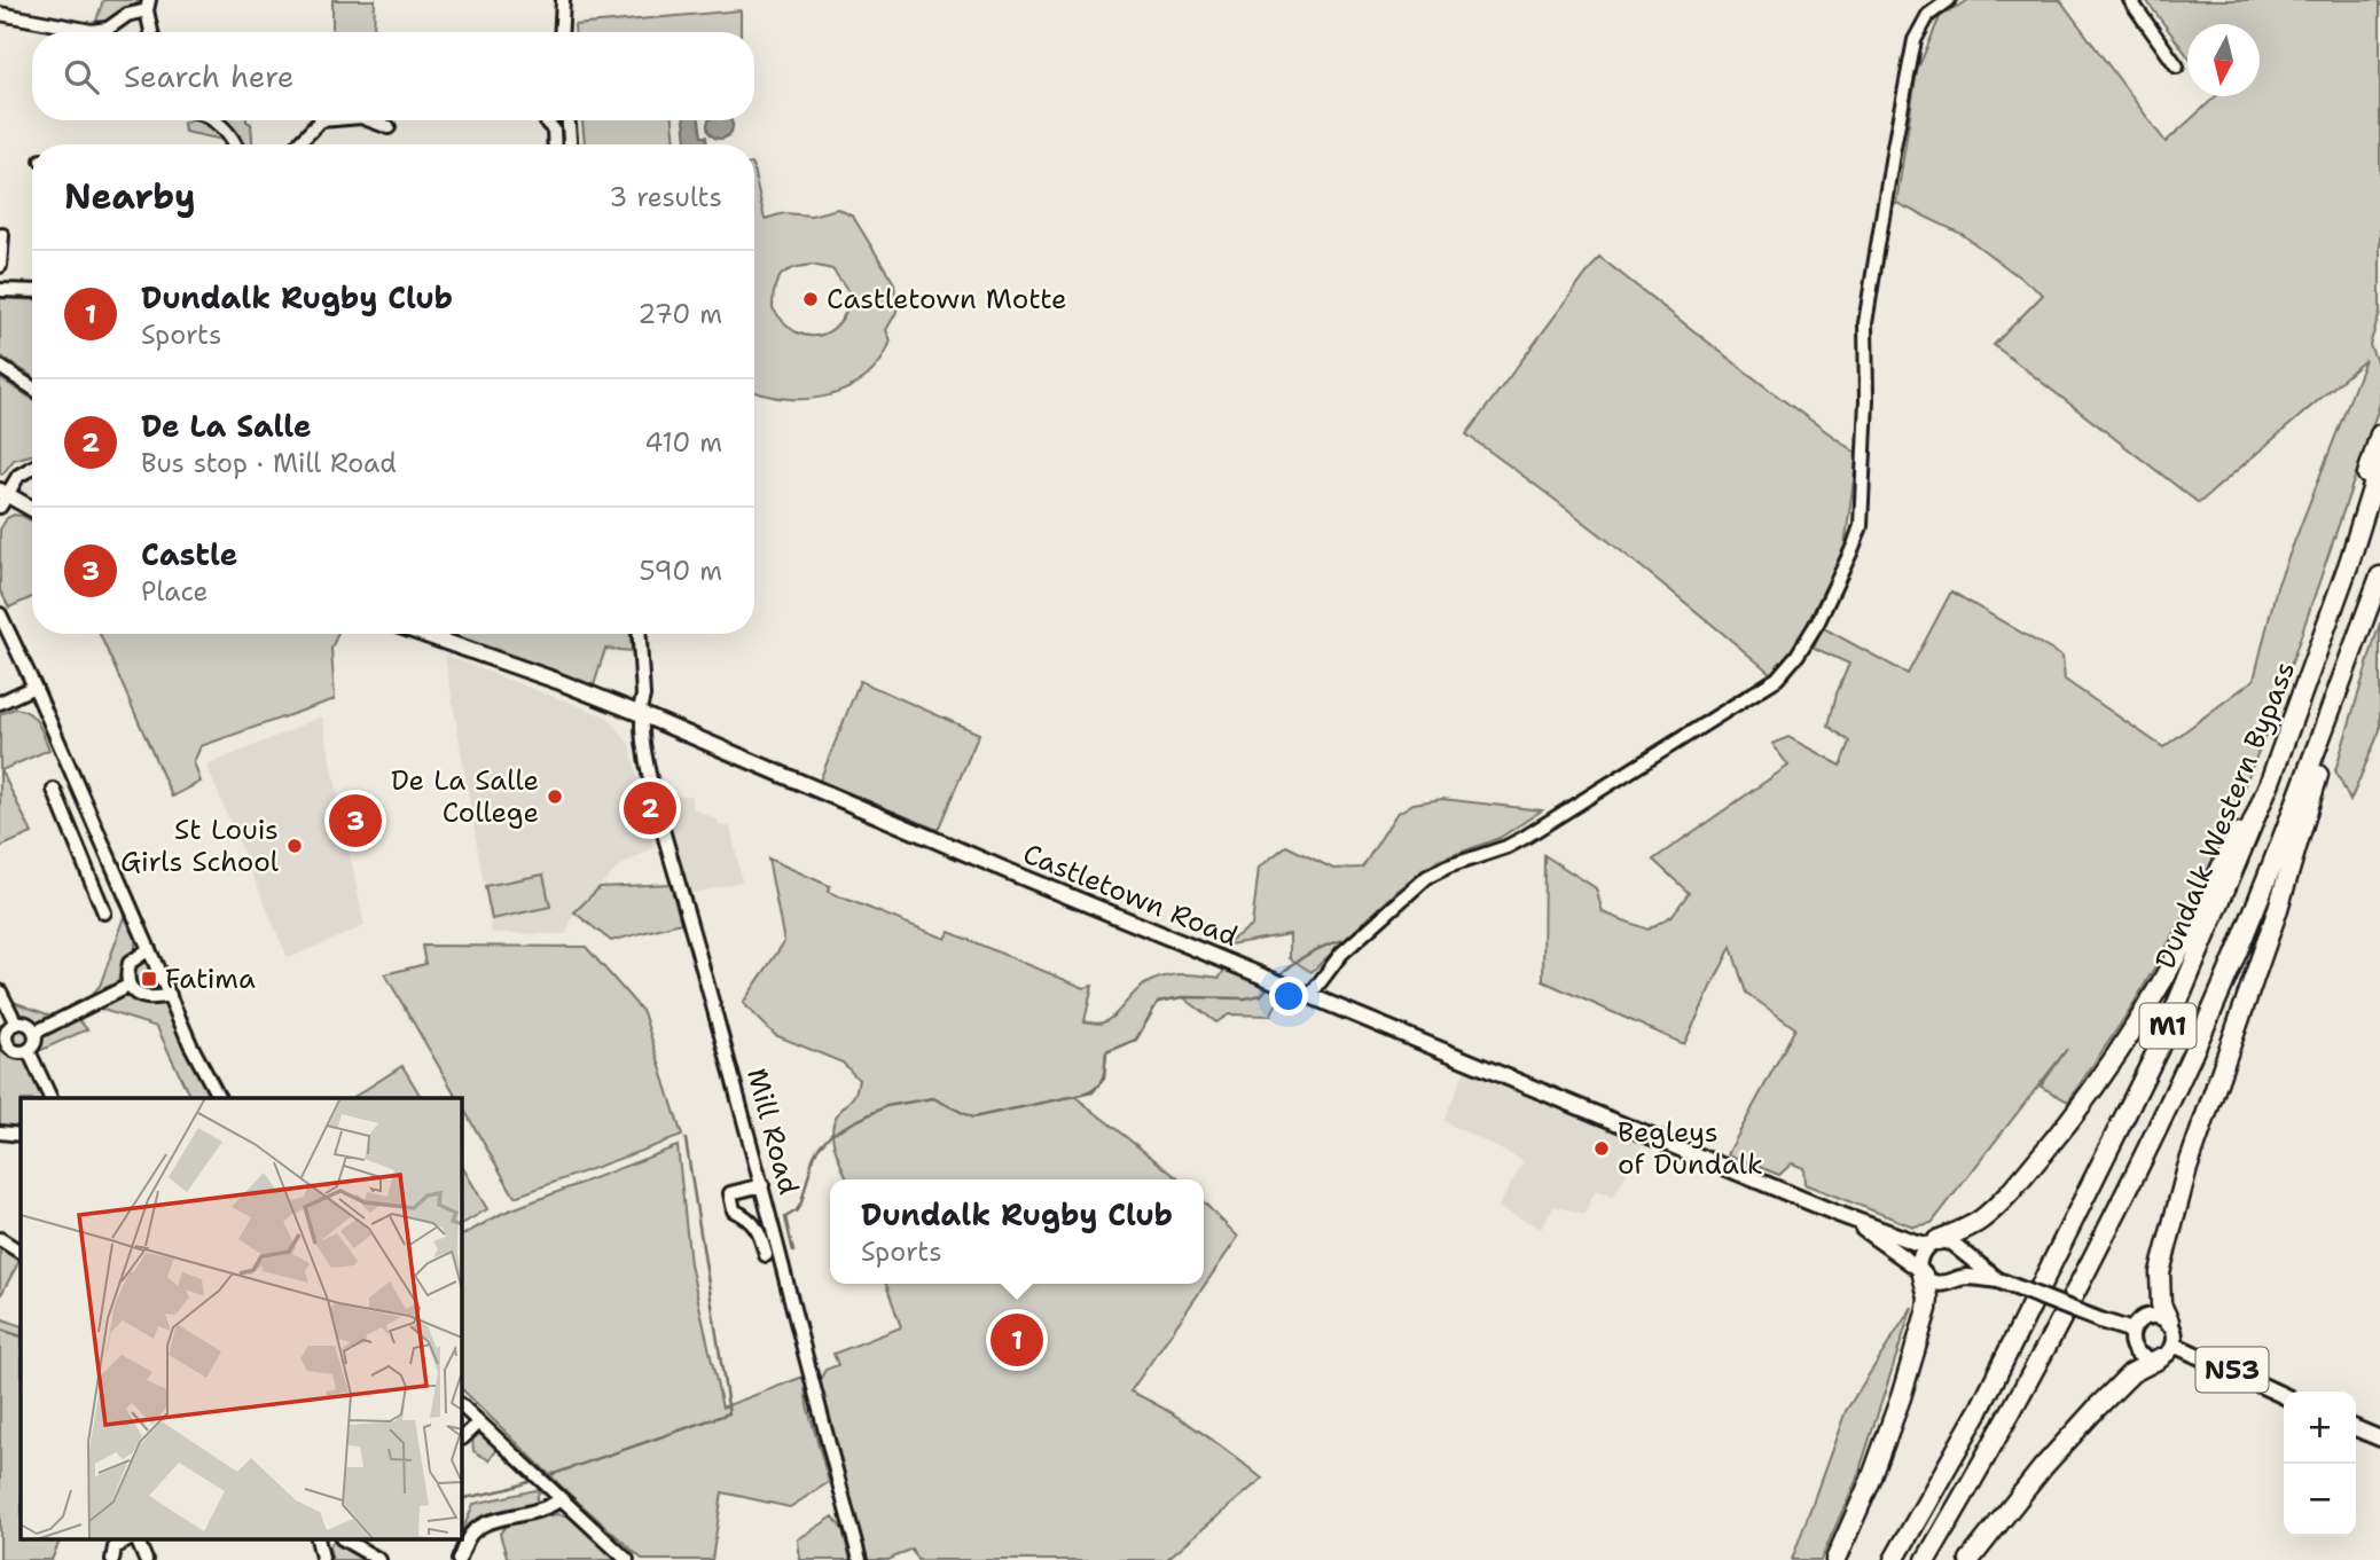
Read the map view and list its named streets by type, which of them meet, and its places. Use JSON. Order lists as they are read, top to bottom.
{
  "streets": {
    "highway": ["Dundalk Western Bypass", "M1"],
    "main road": ["Castletown Road", "N53"],
    "street": ["Mill Road"]
  },
  "crossings": [
    ["Castletown Road", "Mill Road"]
  ],
  "places": {
    "other": [
      "Castletown Motte",
      "De La Salle College",
      "St Louis Girls School",
      "Begleys of Dundalk"
    ],
    "transit": ["Fatima"]
  },
  "north": "bottom",
  "page": {
    "search": "Search here",
    "heading": ["Nearby", "3 results"],
    "list": [
      {
        "mark": "1",
        "name": "Dundalk Rugby Club",
        "note": "Sports",
        "value": "270 m"
      },
      {
        "mark": "2",
        "name": "De La Salle",
        "note": "Bus stop · Mill Road",
        "value": "410 m"
      },
      {
        "mark": "3",
        "name": "Castle",
        "note": "Place",
        "value": "590 m"
      }
    ],
    "pins": ["2", "3", "1"],
    "popup": ["Dundalk Rugby Club", "Sports"],
    "map_buttons": ["+", "−"]
  }
}
